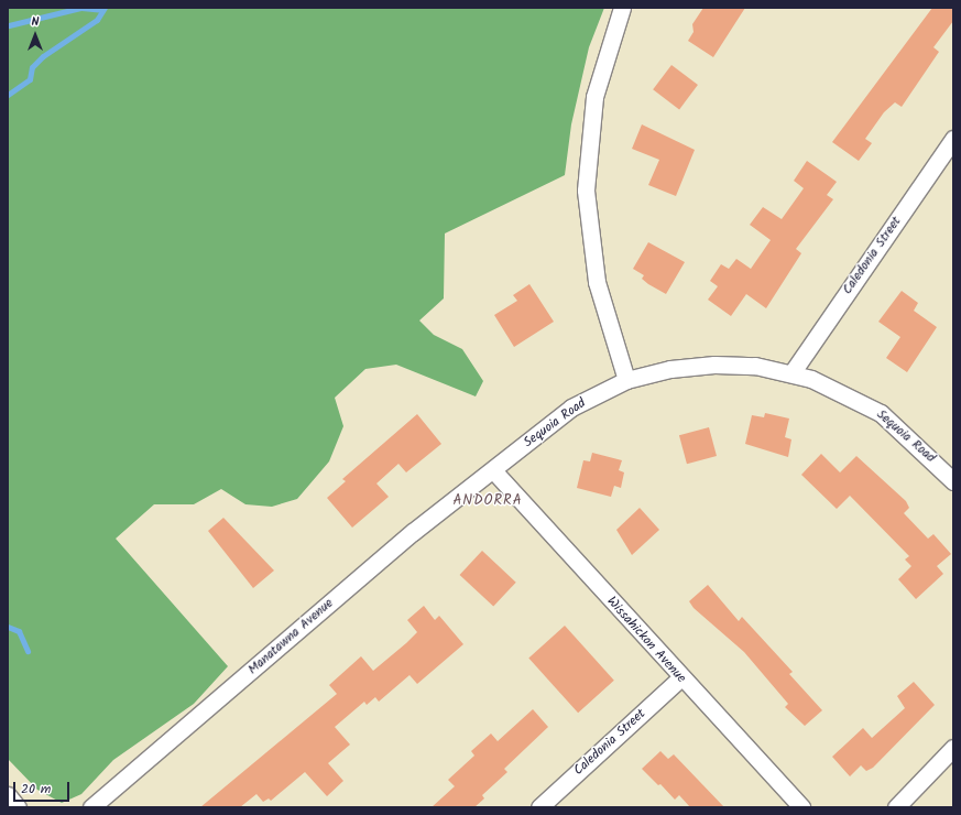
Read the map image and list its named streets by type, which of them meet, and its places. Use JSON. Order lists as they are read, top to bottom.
{
  "streets": {
    "street": [
      "Caledonia Street",
      "Sequoia Road",
      "Manatawna Avenue",
      "Wissahickon Avenue"
    ]
  },
  "crossings": [
    ["Caledonia Street", "Sequoia Road"],
    ["Caledonia Street", "Wissahickon Avenue"],
    ["Sequoia Road", "Manatawna Avenue"],
    ["Sequoia Road", "Wissahickon Avenue"],
    ["Manatawna Avenue", "Wissahickon Avenue"]
  ],
  "districts": ["ANDORRA"],
  "scale_bar": "20 m",
  "north": "top"
}
